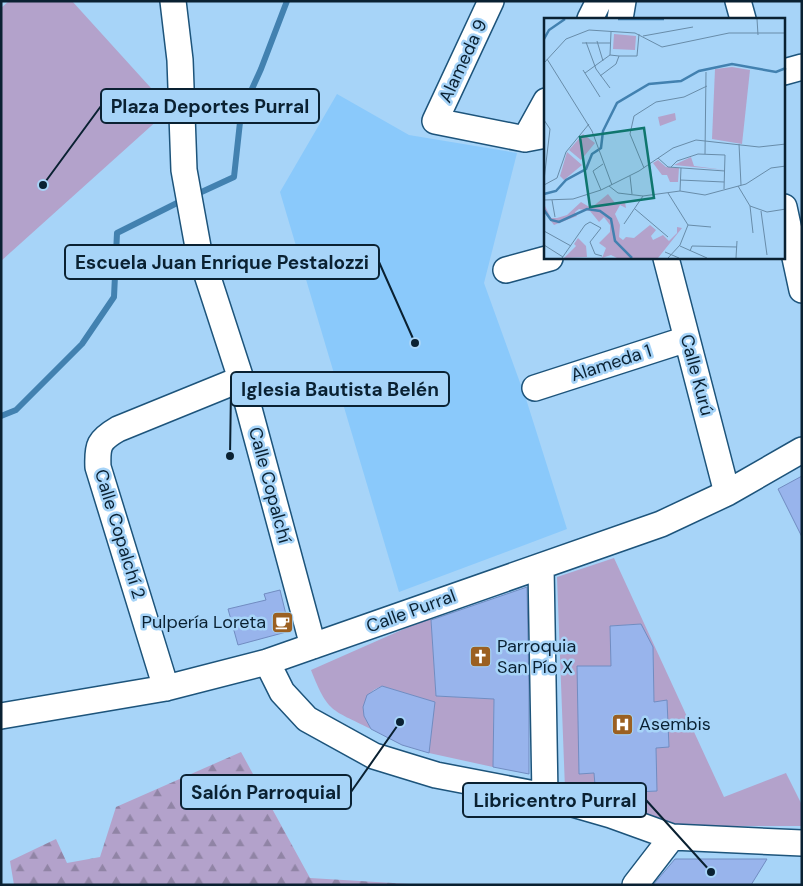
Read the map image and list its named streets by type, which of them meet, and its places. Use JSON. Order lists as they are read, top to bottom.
{
  "streets": {
    "street": [
      "Alameda 9",
      "Alameda 1",
      "Calle Kurú",
      "Calle Copalchí",
      "Calle Copalchí 2",
      "Calle Purral"
    ]
  },
  "crossings": [
    ["Alameda 1", "Calle Kurú"],
    ["Calle Kurú", "Calle Purral"],
    ["Calle Copalchí", "Calle Copalchí 2"],
    ["Calle Copalchí", "Calle Purral"],
    ["Calle Copalchí 2", "Calle Purral"]
  ],
  "places": {
    "other": [
      "Plaza Deportes Purral",
      "Escuela Juan Enrique Pestalozzi",
      "Iglesia Bautista Belén",
      "Salón Parroquial",
      "Libricentro Purral"
    ],
    "cafe": ["Pulpería Loreta"],
    "church": ["Parroquia San Pío X"],
    "hospital": ["Asembis"]
  }
}
